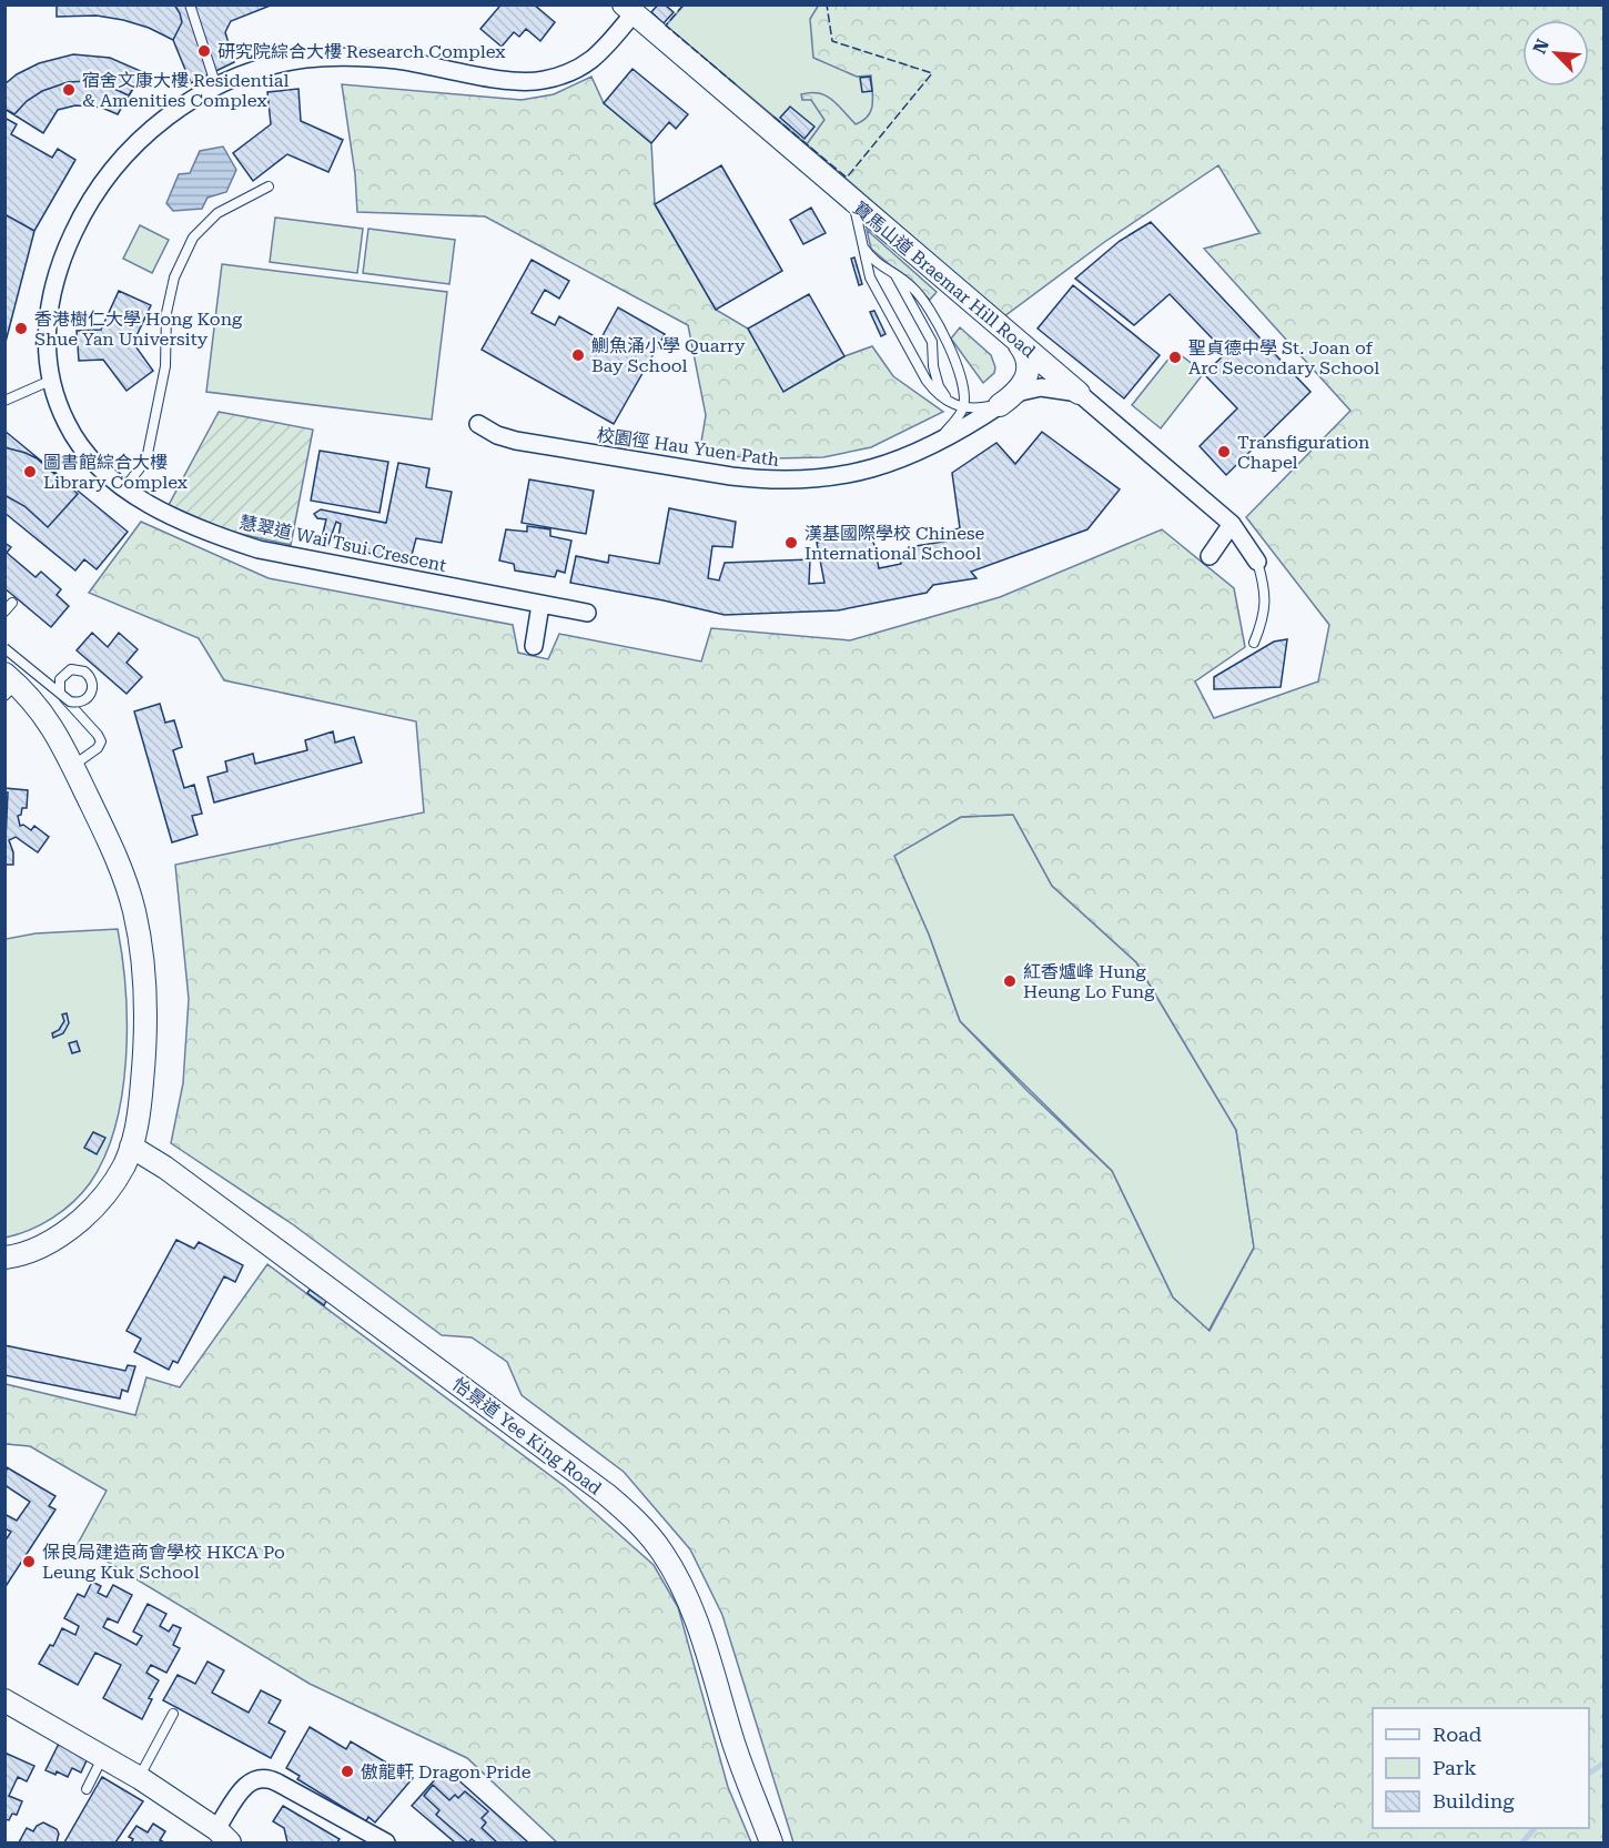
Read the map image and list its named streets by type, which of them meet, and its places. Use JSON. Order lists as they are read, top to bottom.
{
  "streets": {
    "street": [
      "寶馬山道 Braemar Hill Road",
      "校園徑 Hau Yuen Path",
      "慧翠道 Wai Tsui Crescent",
      "怡景道 Yee King Road"
    ]
  },
  "crossings": [
    ["寶馬山道 Braemar Hill Road", "校園徑 Hau Yuen Path"],
    ["寶馬山道 Braemar Hill Road", "慧翠道 Wai Tsui Crescent"]
  ],
  "places": [
    "研究院綜合大樓 Research Complex",
    "宿舍文康大樓 Residential & Amenities Complex",
    "香港樹仁大學 Hong Kong Shue Yan University",
    "鰂魚涌小學 Quarry Bay School",
    "聖貞德中學 St. Joan of Arc Secondary School",
    "Transfiguration Chapel",
    "圖書館綜合大樓 Library Complex",
    "漢基國際學校 Chinese International School",
    "紅香爐峰 Hung Heung Lo Fung",
    "保良局建造商會學校 HKCA Po Leung Kuk School",
    "傲龍軒 Dragon Pride"
  ],
  "legend": ["Road", "Park", "Building"],
  "north": "top left"
}
